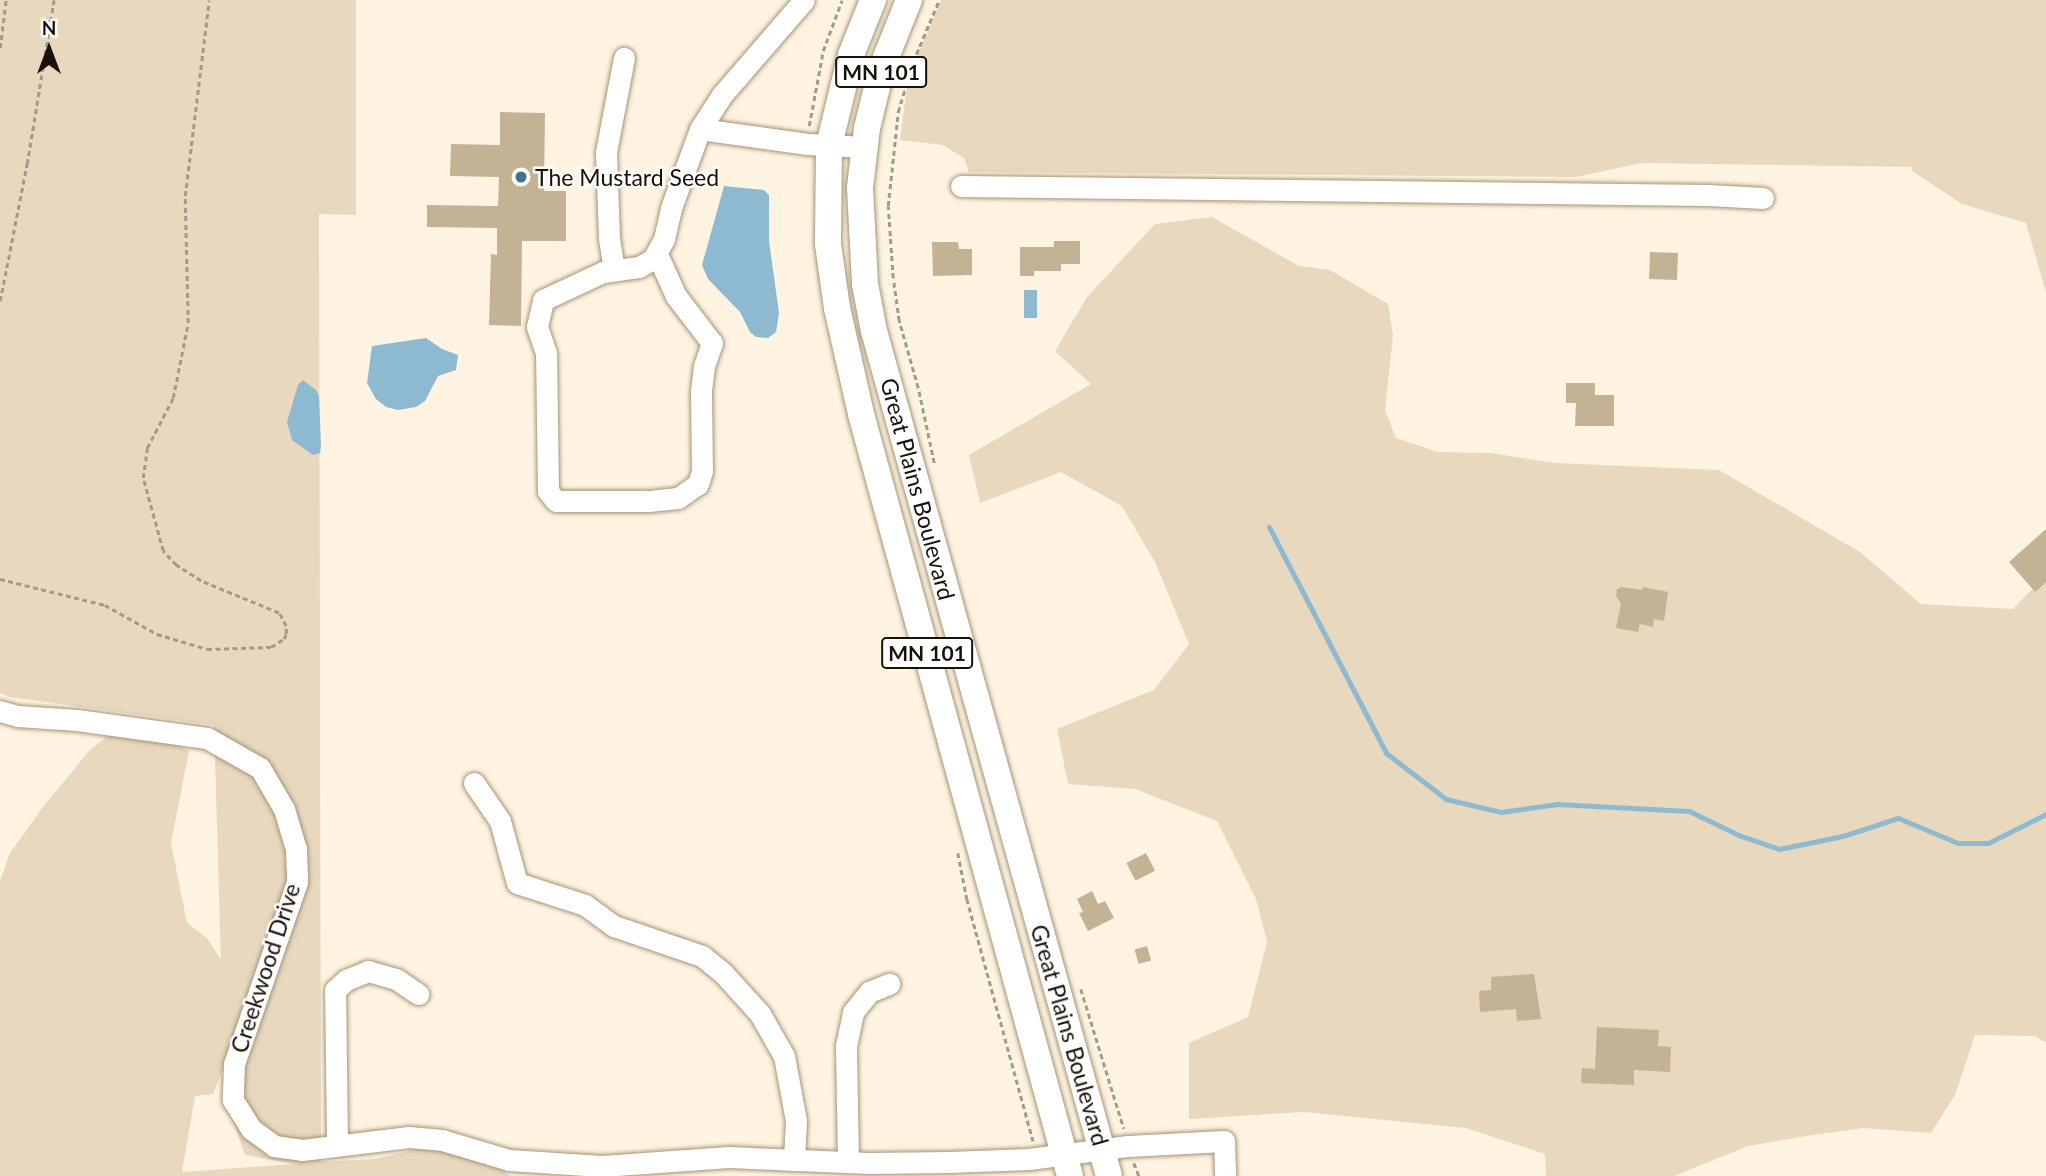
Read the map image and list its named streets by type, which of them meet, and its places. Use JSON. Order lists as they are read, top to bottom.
{
  "streets": {
    "main road": ["MN 101", "Great Plains Boulevard"],
    "street": ["Creekwood Drive"]
  },
  "crossings": [
    ["Great Plains Boulevard", "Creekwood Drive"]
  ],
  "places": ["The Mustard Seed"],
  "north": "top"
}
